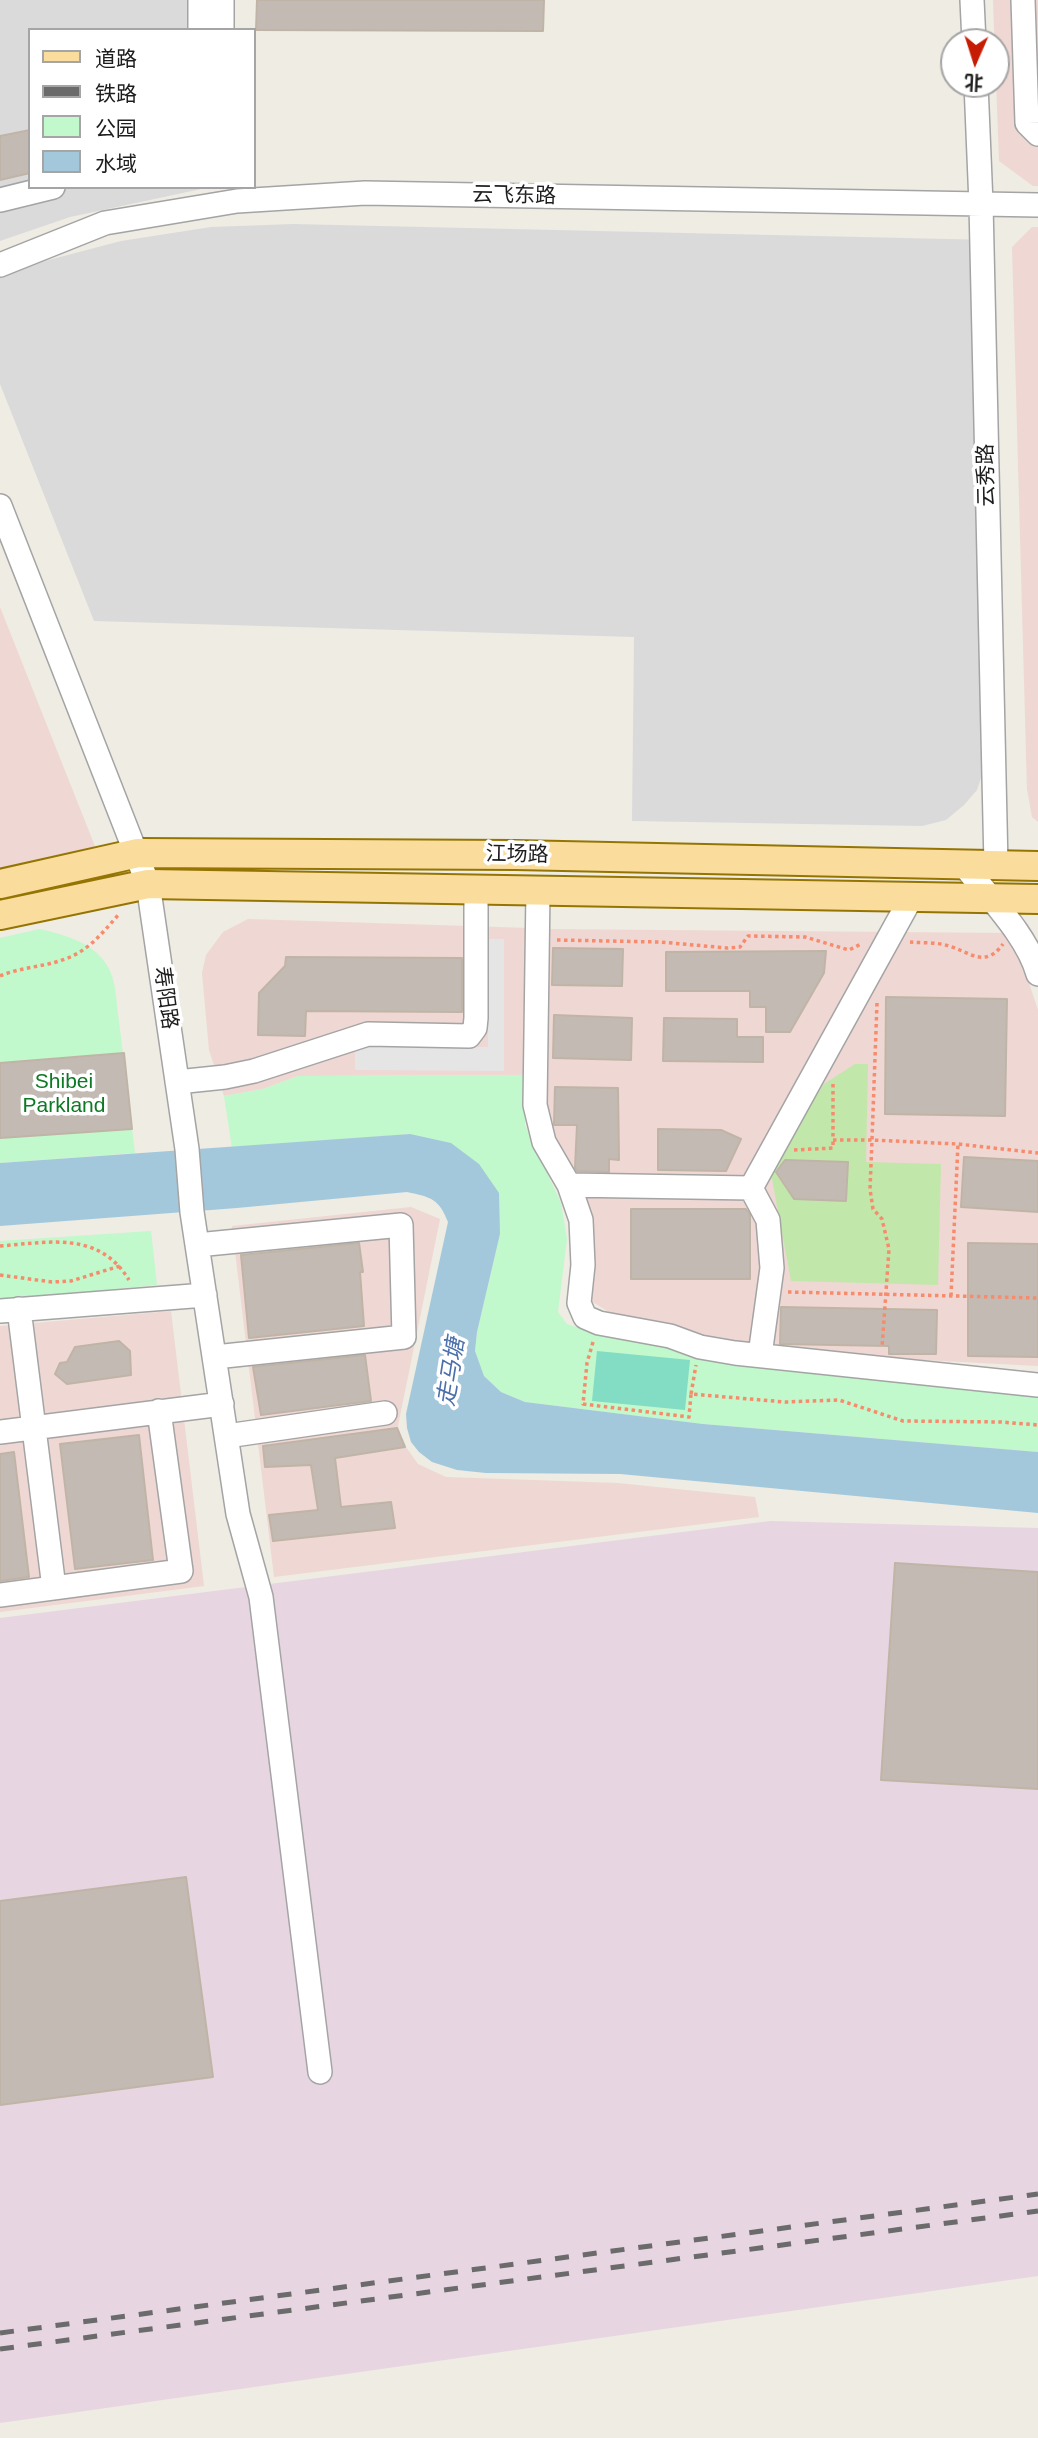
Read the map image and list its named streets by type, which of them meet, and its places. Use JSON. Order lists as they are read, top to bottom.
{
  "streets": {
    "main road": ["江场路"],
    "street": ["云飞东路", "云秀路", "寿阳路"]
  },
  "crossings": [
    ["云飞东路", "云秀路"],
    ["云秀路", "江场路"],
    ["江场路", "寿阳路"]
  ],
  "water": ["走马塘"],
  "parks": ["Shibei Parkland"],
  "legend": [
    "道路",
    "铁路",
    "公园",
    "水域"
  ],
  "north": "bottom"
}
